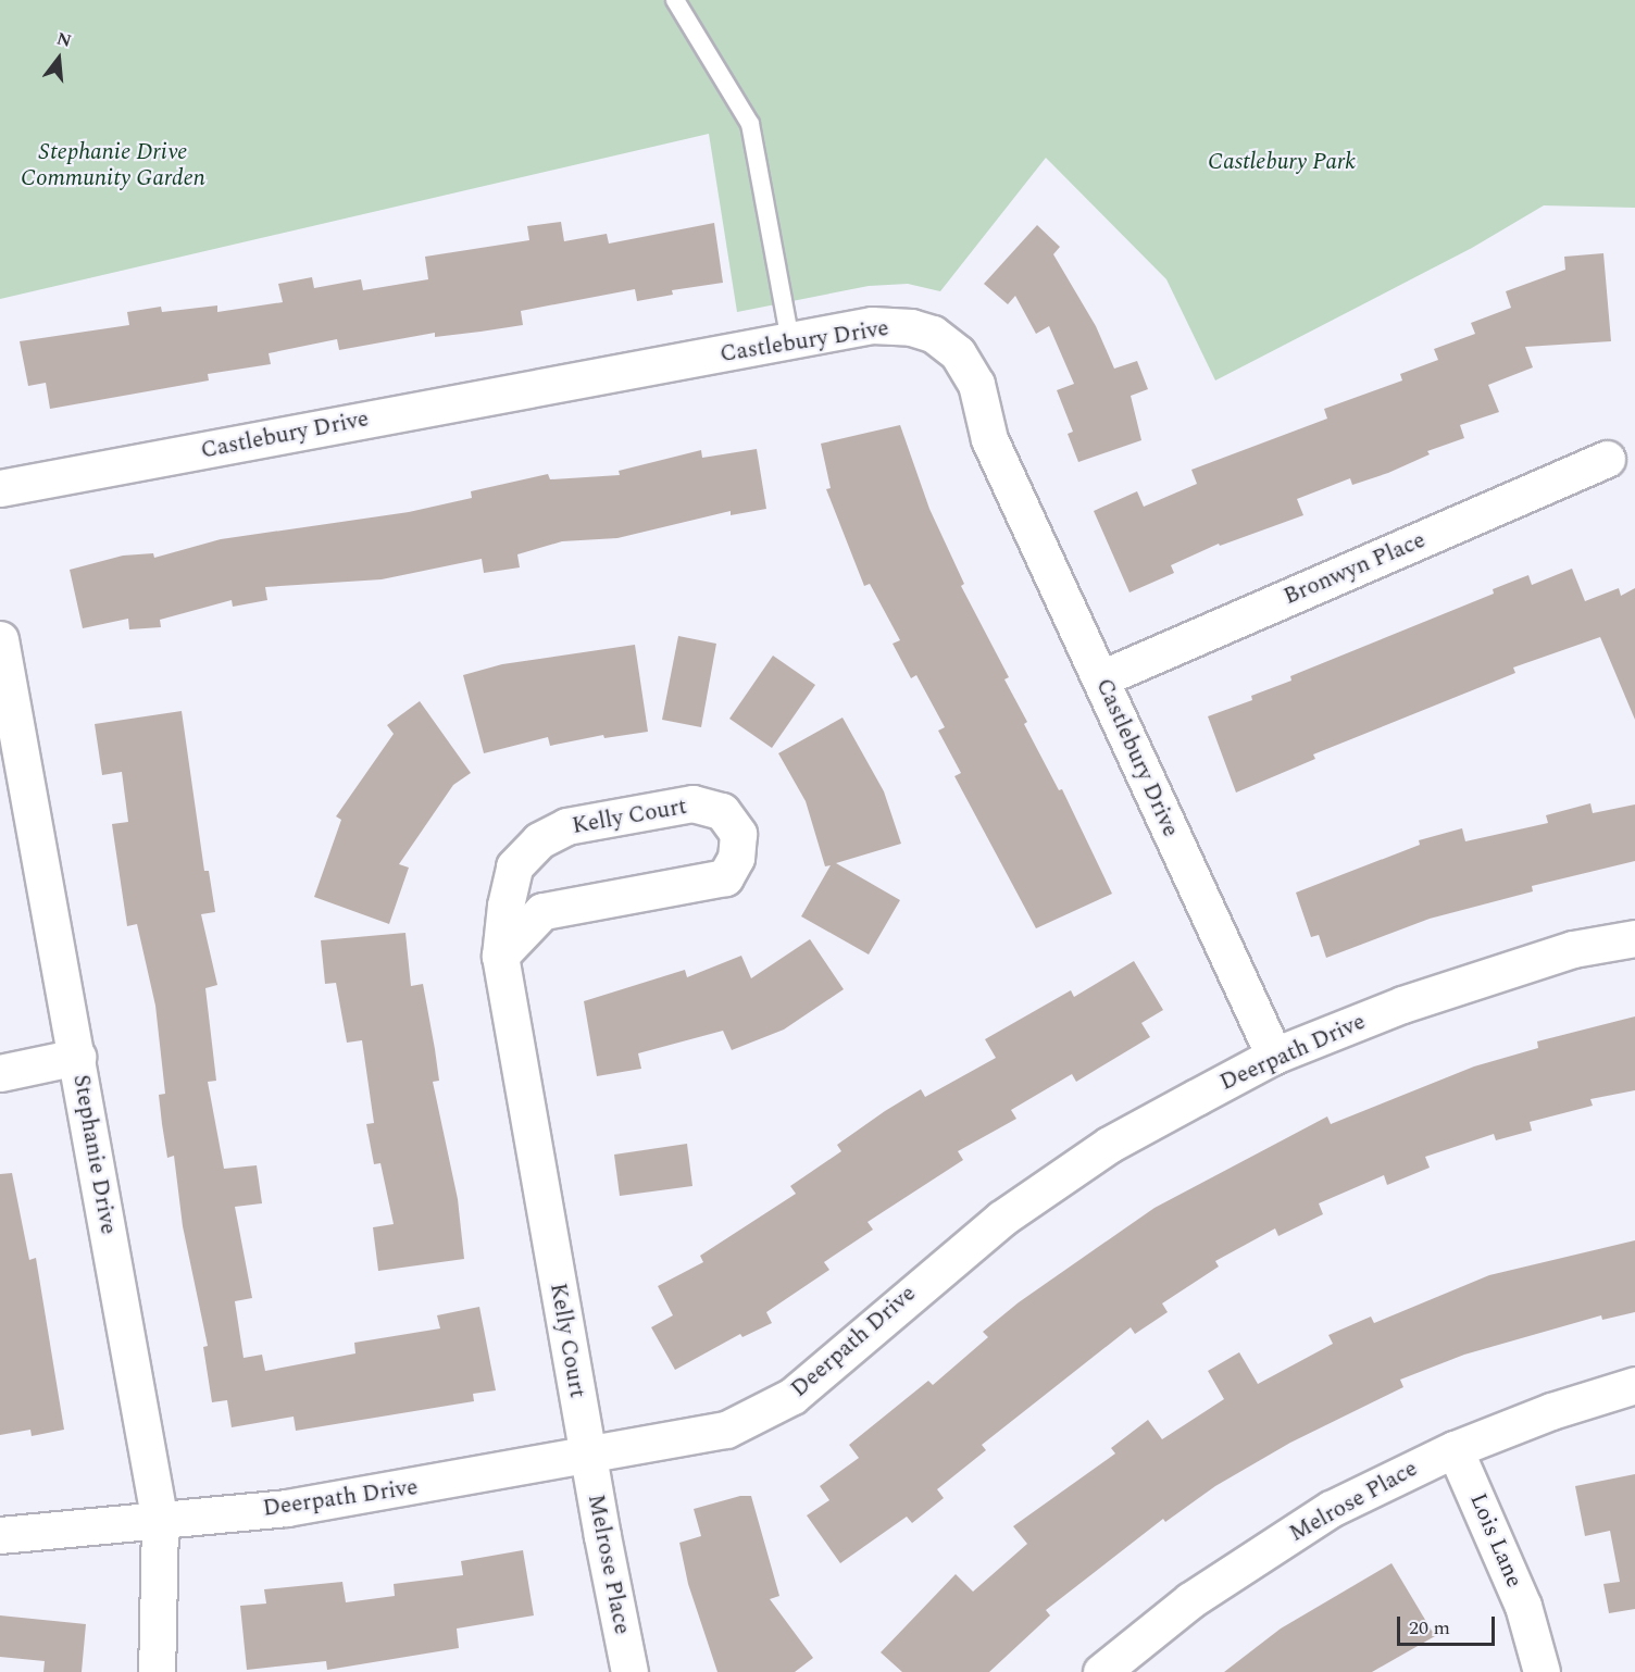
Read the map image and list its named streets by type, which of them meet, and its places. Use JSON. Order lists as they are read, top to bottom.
{
  "streets": {
    "street": [
      "Castlebury Drive",
      "Bronwyn Place",
      "Kelly Court",
      "Deerpath Drive",
      "Stephanie Drive",
      "Melrose Place",
      "Lois Lane"
    ]
  },
  "crossings": [
    ["Castlebury Drive", "Bronwyn Place"],
    ["Castlebury Drive", "Deerpath Drive"],
    ["Kelly Court", "Deerpath Drive"],
    ["Kelly Court", "Melrose Place"],
    ["Deerpath Drive", "Stephanie Drive"],
    ["Deerpath Drive", "Melrose Place"],
    ["Melrose Place", "Lois Lane"]
  ],
  "parks": ["Stephanie Drive Community Garden", "Castlebury Park"],
  "scale_bar": "20 m",
  "north": "top"
}
